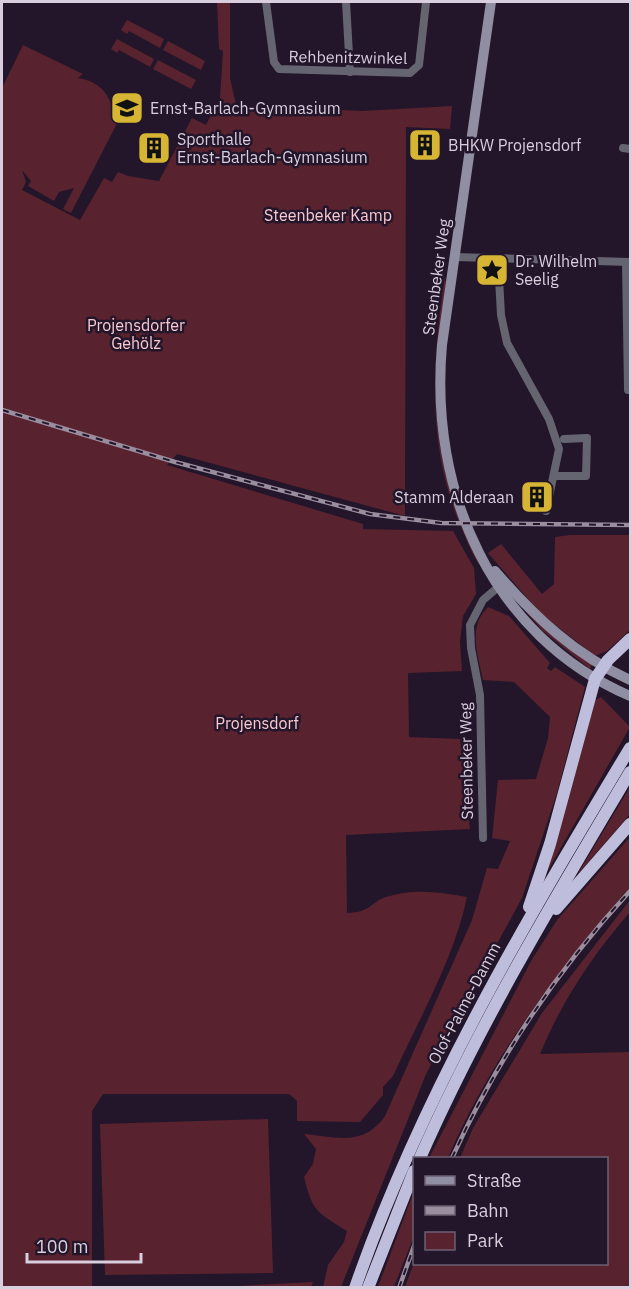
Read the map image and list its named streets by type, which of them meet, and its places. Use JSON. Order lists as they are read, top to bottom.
{
  "streets": {
    "highway": ["Olof-Palme-Damm"],
    "main road": ["Steenbeker Weg"],
    "street": ["Rehbenitzwinkel"]
  },
  "parks": ["Steenbeker Kamp", "Projensdorfer Gehölz", "Projensdorf"],
  "places": {
    "school or university": ["Ernst-Barlach-Gymnasium"],
    "building": ["BHKW Projensdorf", "Sporthalle Ernst-Barlach-Gymnasium", "Stamm Alderaan"],
    "place": ["Dr. Wilhelm Seelig"]
  },
  "legend": ["Straße", "Bahn", "Park"],
  "scale_bar": "100 m"
}
